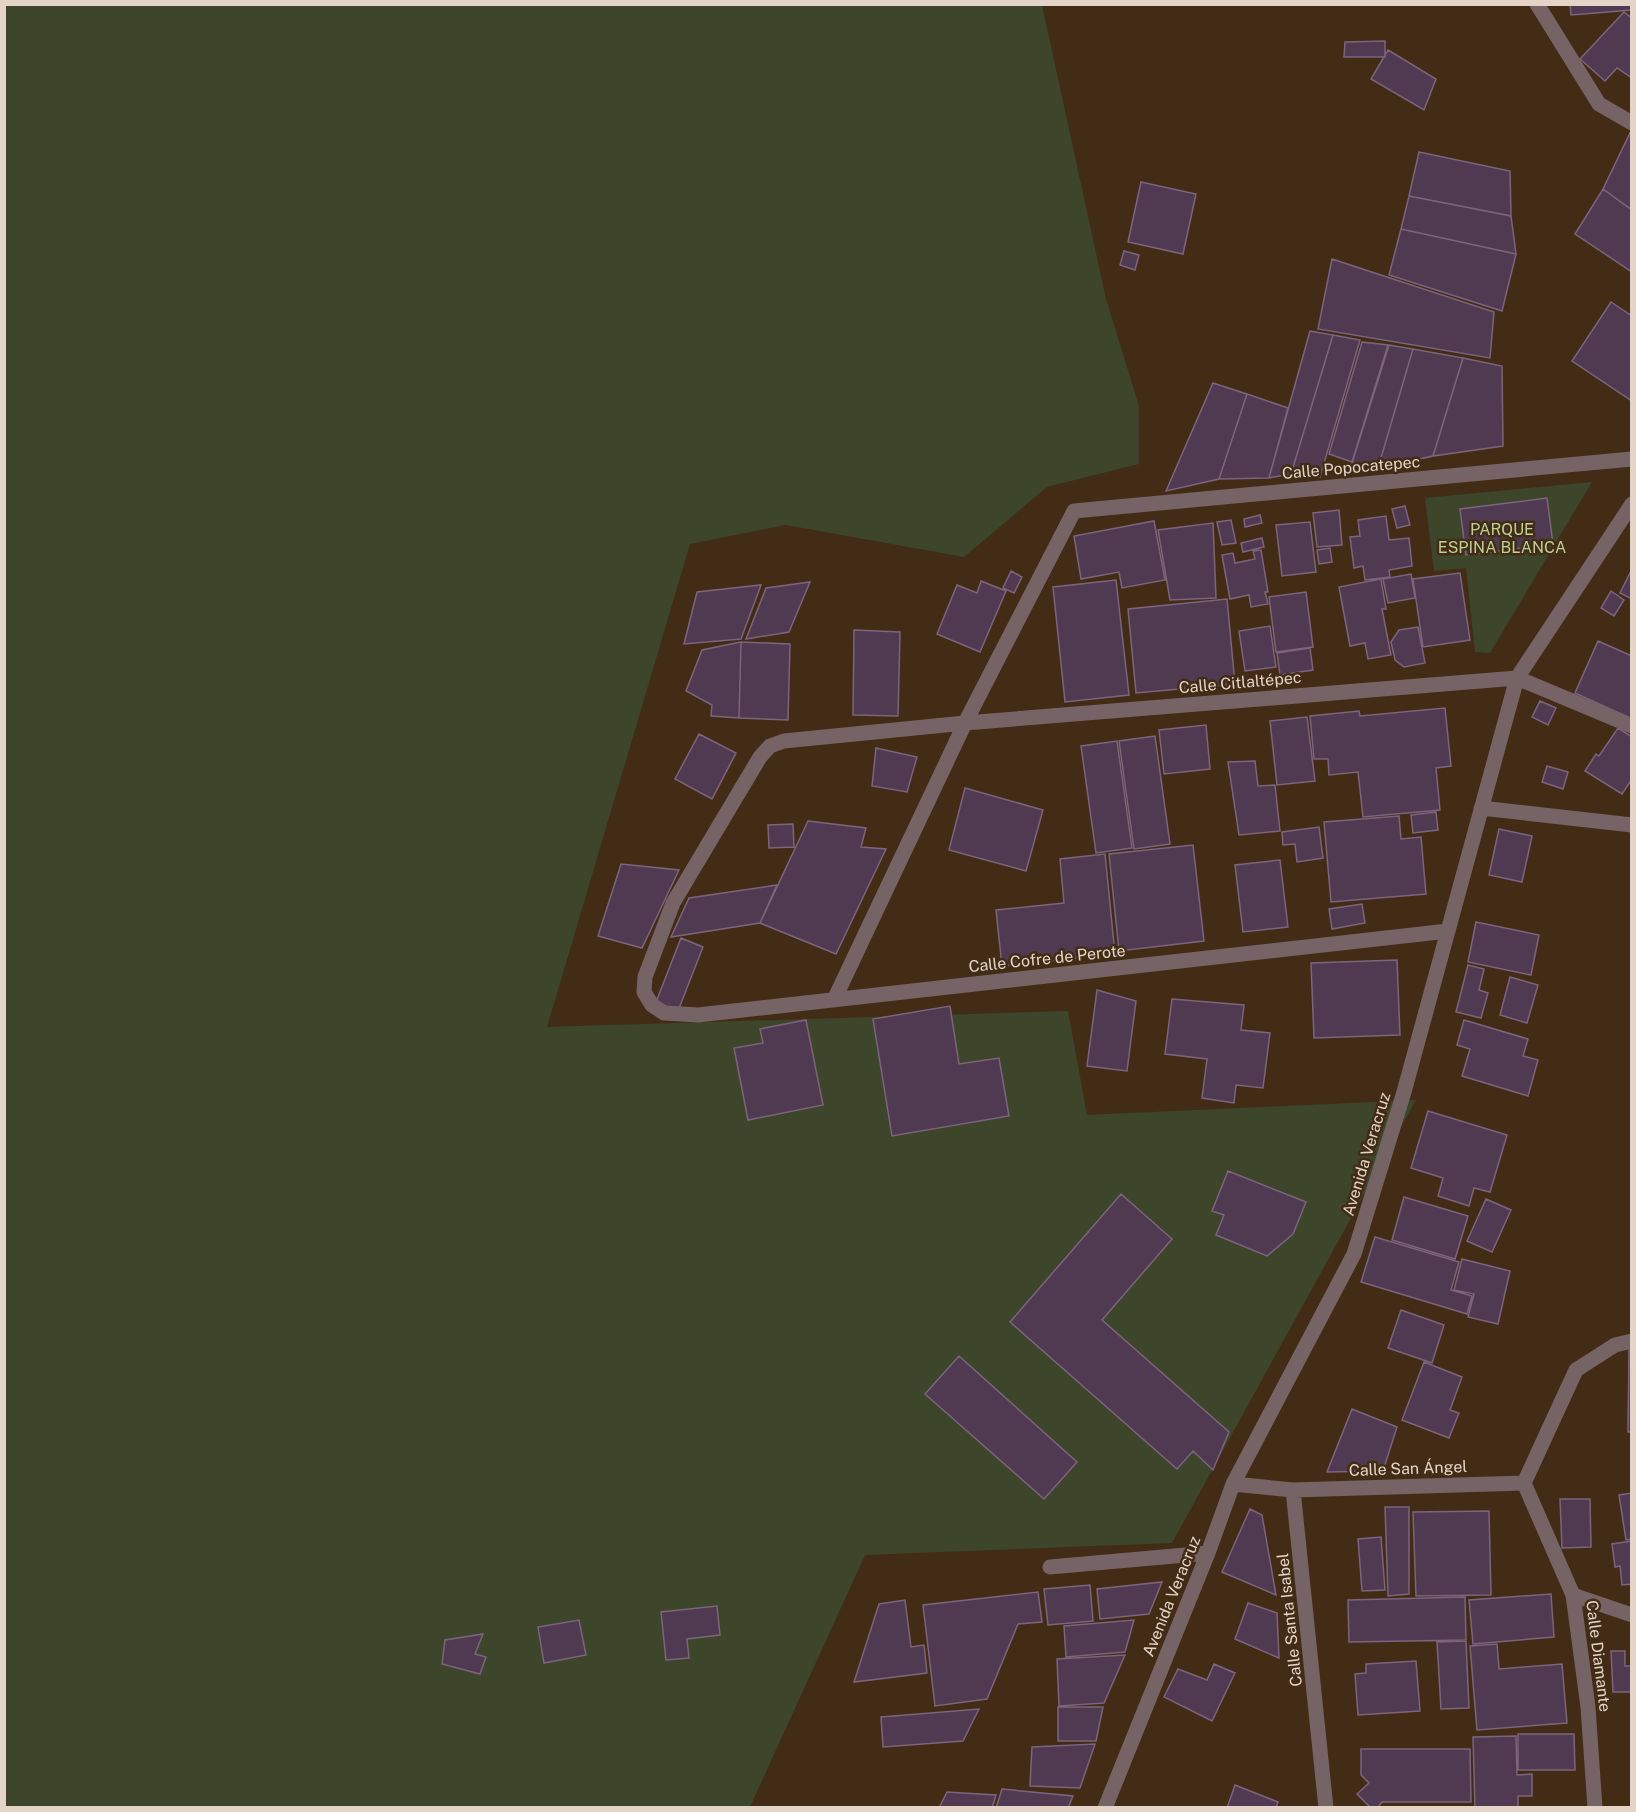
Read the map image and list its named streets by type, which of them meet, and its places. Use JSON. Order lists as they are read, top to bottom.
{
  "streets": {
    "street": [
      "Calle Popocatepec",
      "Calle Citlaltépec",
      "Calle Cofre de Perote",
      "Avenida Veracruz",
      "Calle San Ángel",
      "Calle Santa Isabel",
      "Calle Diamante"
    ]
  },
  "crossings": [
    ["Calle Popocatepec", "Calle Citlaltépec"],
    ["Calle Citlaltépec", "Calle Cofre de Perote"],
    ["Calle Citlaltépec", "Avenida Veracruz"],
    ["Calle Cofre de Perote", "Avenida Veracruz"],
    ["Calle San Ángel", "Calle Santa Isabel"],
    ["Calle San Ángel", "Calle Diamante"]
  ],
  "parks": ["PARQUE ESPINA BLANCA"]
}
